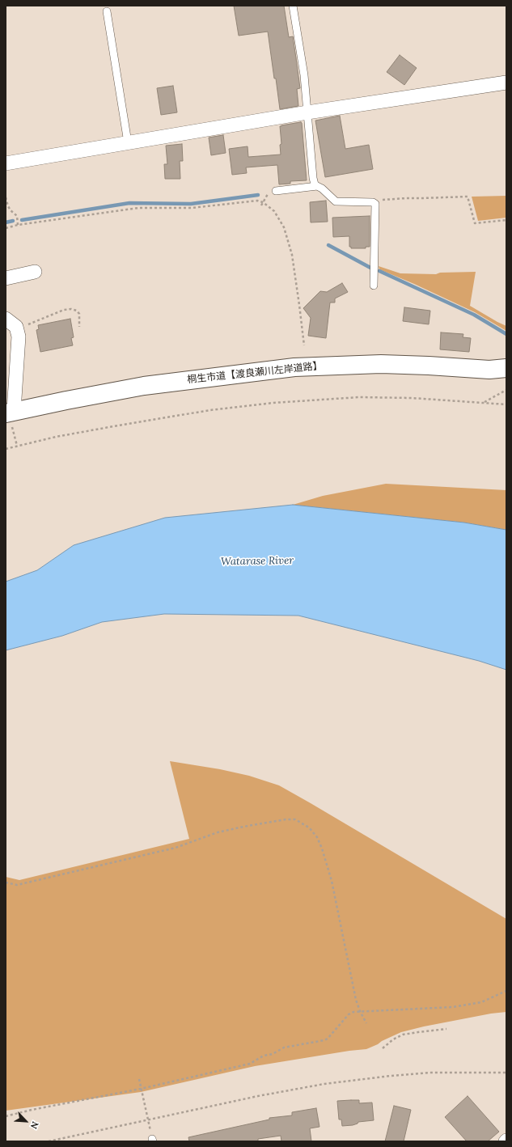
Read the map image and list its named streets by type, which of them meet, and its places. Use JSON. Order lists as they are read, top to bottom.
{
  "streets": {
    "street": ["桐生市道【渡良瀬川左岸道路】"]
  },
  "water": ["Watarase River"],
  "north": "bottom right"
}
